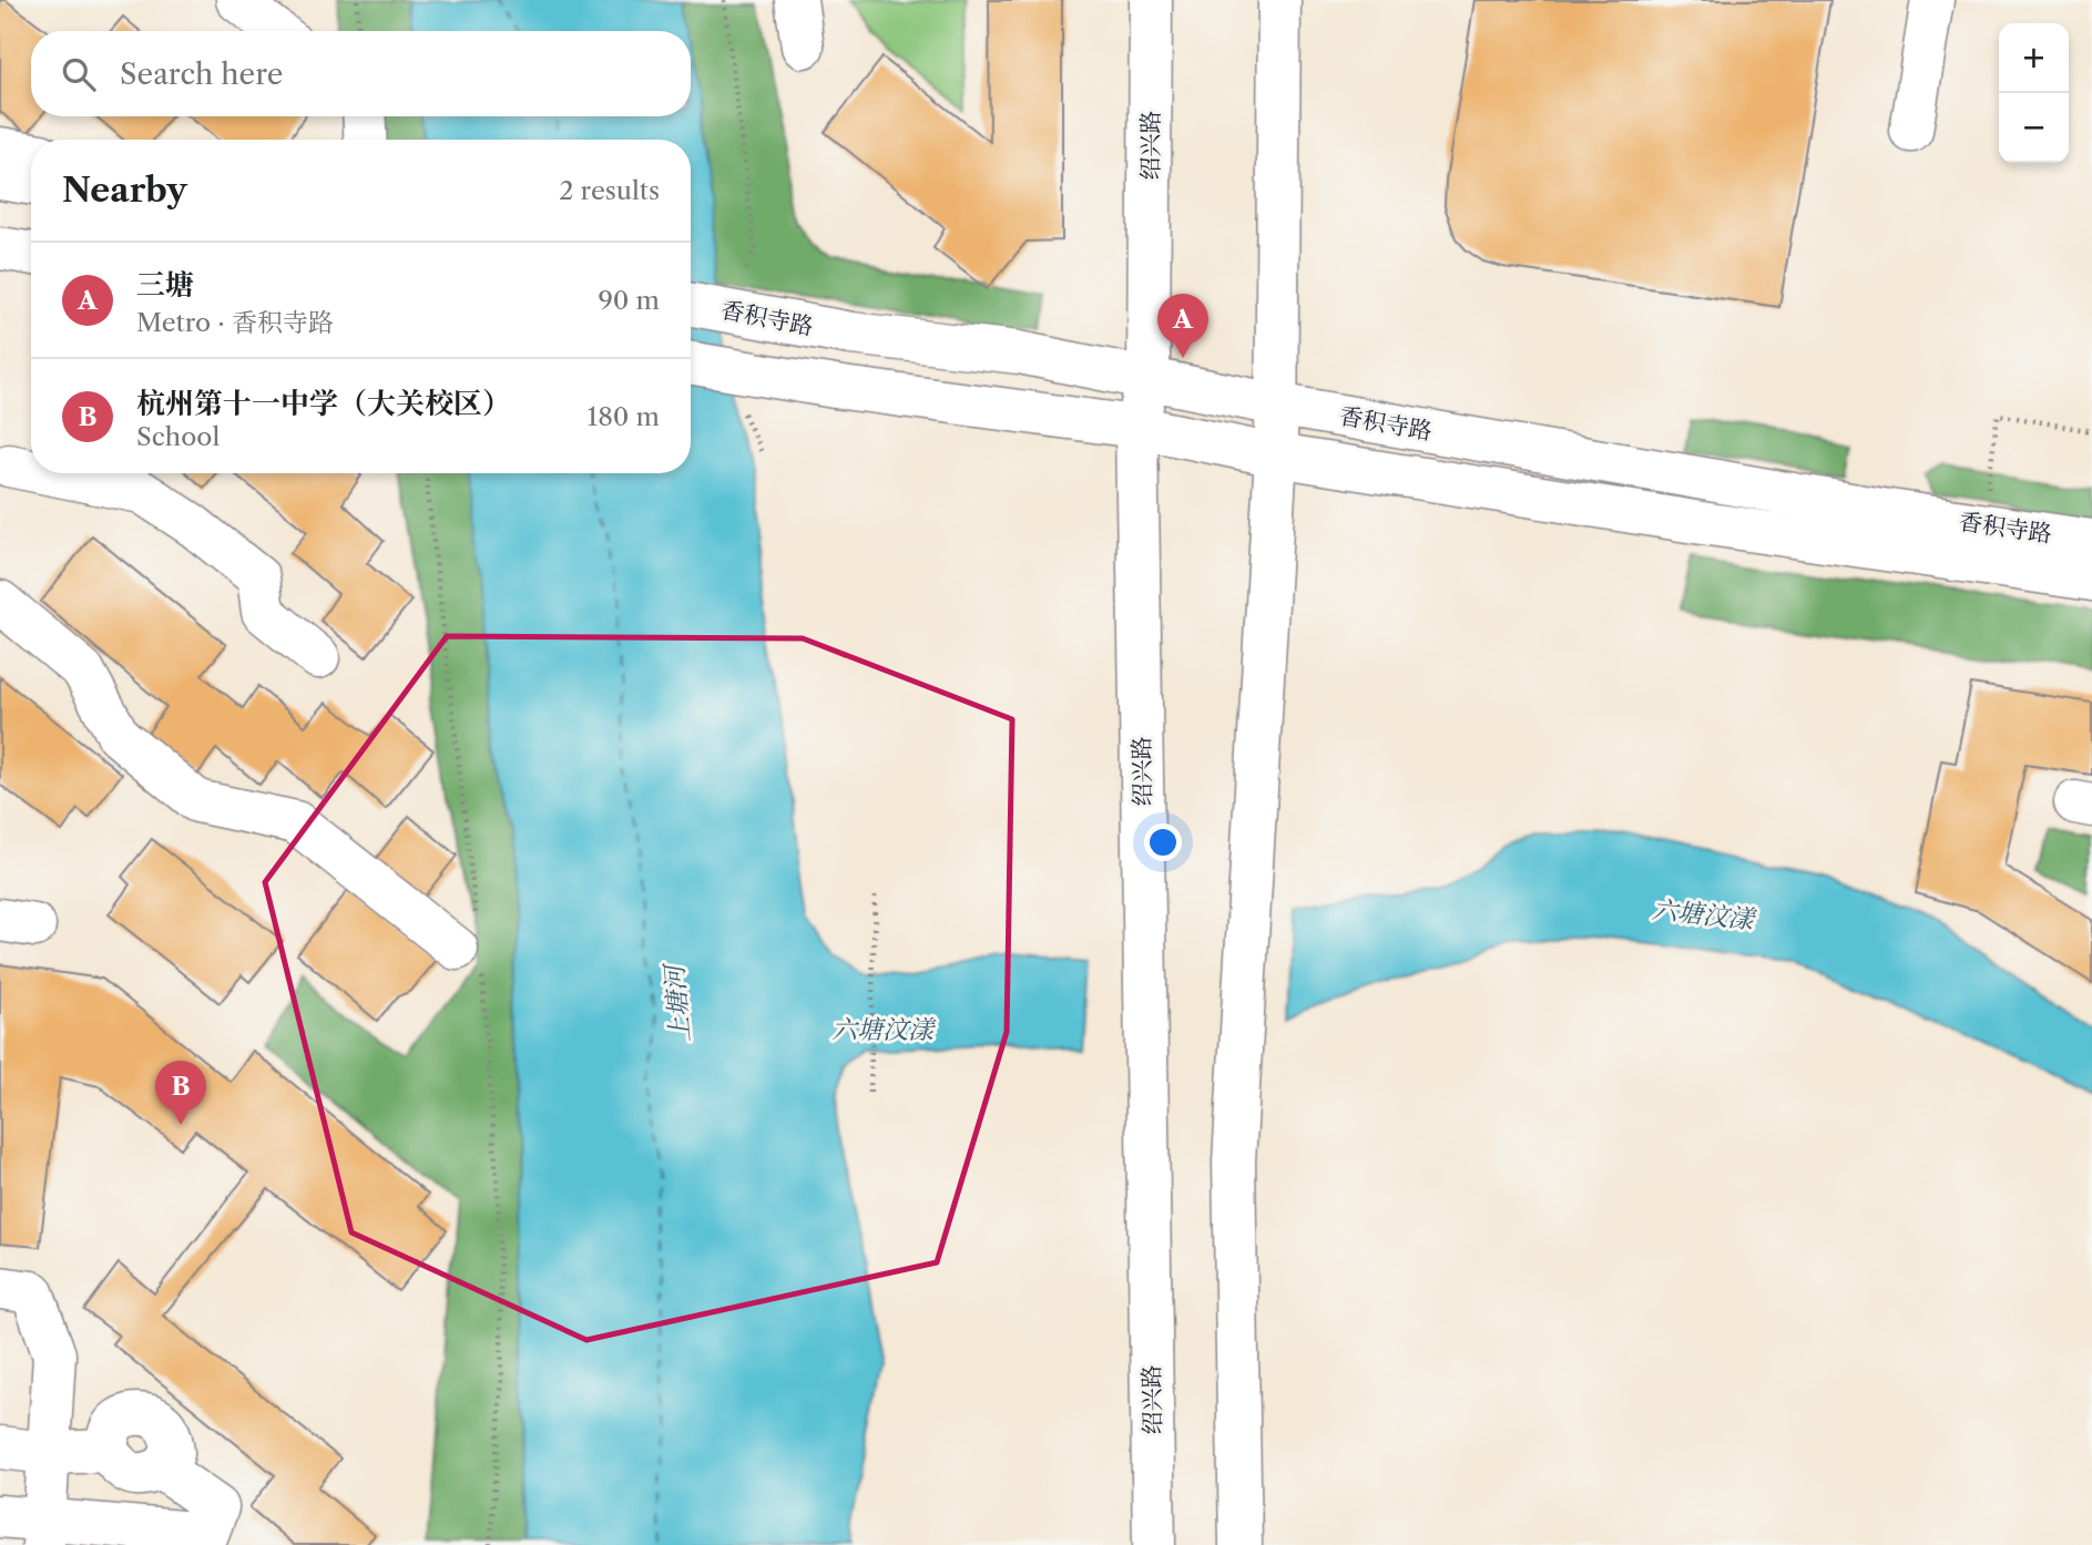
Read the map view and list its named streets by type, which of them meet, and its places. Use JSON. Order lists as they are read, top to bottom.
{
  "streets": {
    "main road": ["绍兴路", "香积寺路"]
  },
  "crossings": [
    ["绍兴路", "香积寺路"]
  ],
  "water": ["六塘汶漾", "上塘河"],
  "page": {
    "map_buttons": ["+", "−"],
    "search": "Search here",
    "heading": ["Nearby", "2 results"],
    "list": [
      {
        "mark": "A",
        "name": "三塘",
        "note": "Metro · 香积寺路",
        "value": "90 m"
      },
      {
        "mark": "B",
        "name": "杭州第十一中学（大关校区）",
        "note": "School",
        "value": "180 m"
      }
    ],
    "pins": ["A", "B"]
  }
}
